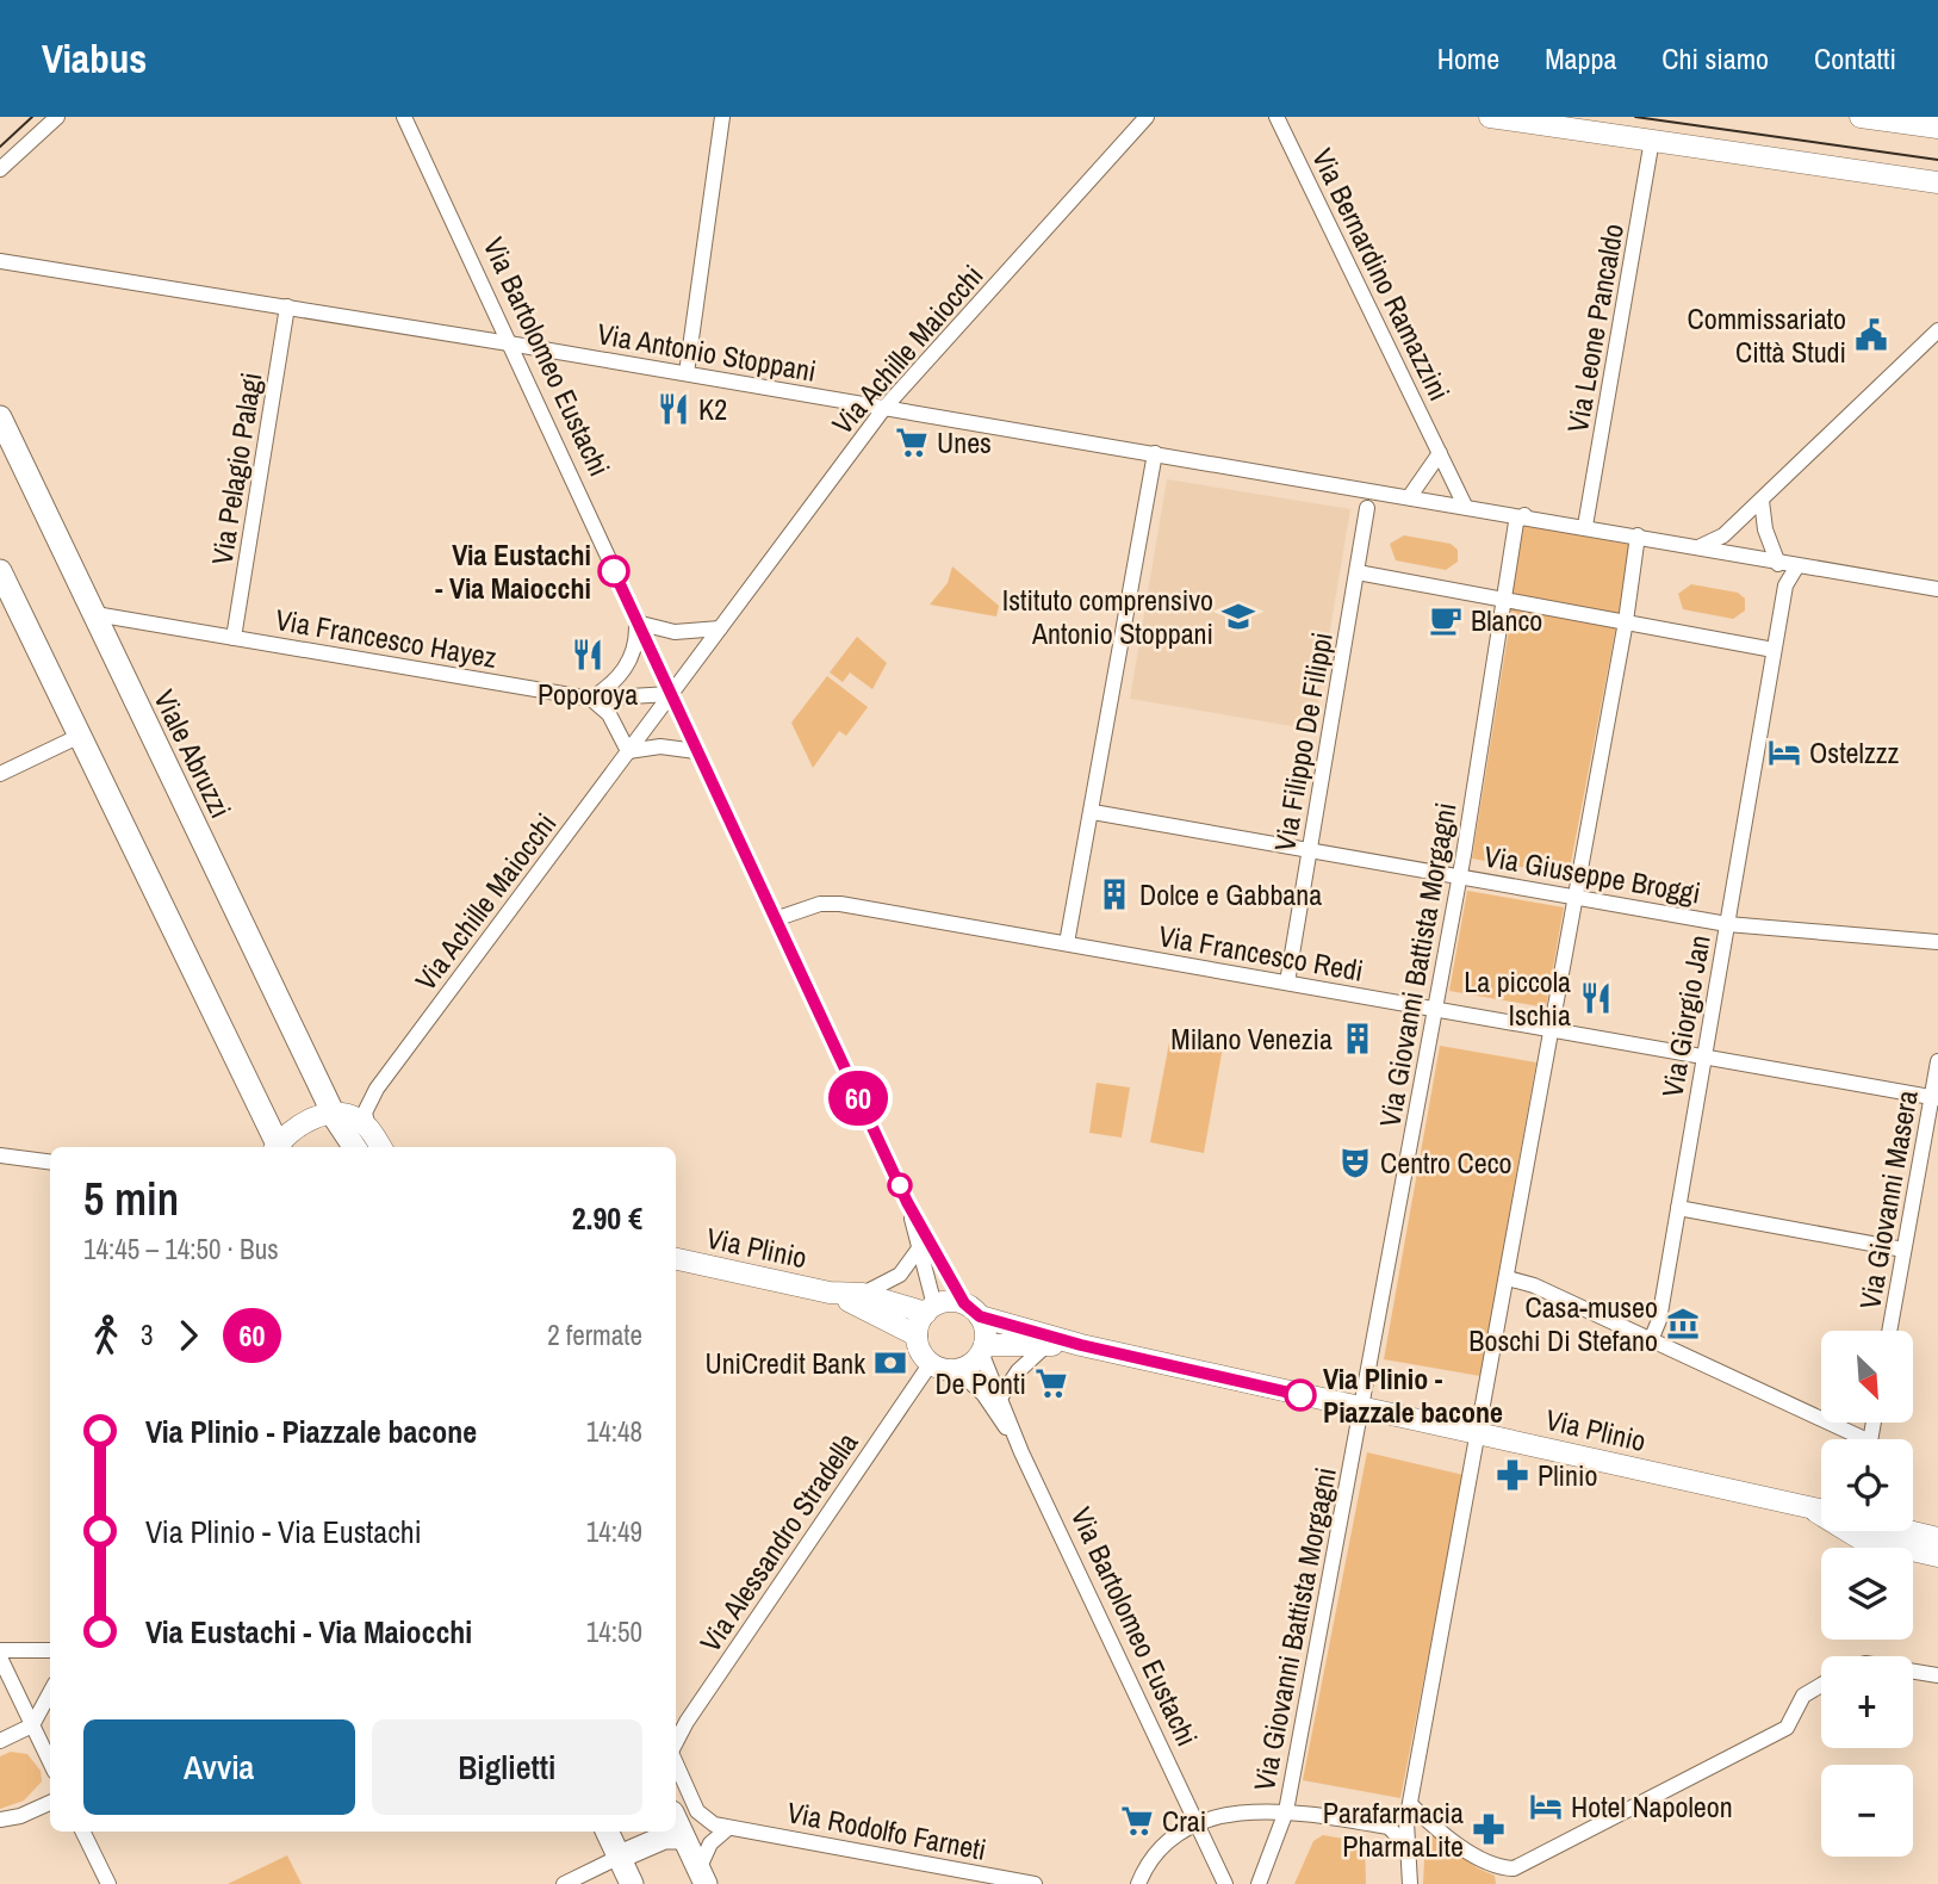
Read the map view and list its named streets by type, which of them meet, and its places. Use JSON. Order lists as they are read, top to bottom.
{
  "streets": {
    "main road": ["Viale Abruzzi"],
    "street": [
      "Via Bernardino Ramazzini",
      "Via Leone Pancaldo",
      "Via Achille Maiocchi",
      "Via Antonio Stoppani",
      "Via Bartolomeo Eustachi",
      "Via Pelagio Palagi",
      "Via Francesco Hayez",
      "Via Filippo De Filippi",
      "Via Giuseppe Broggi",
      "Via Francesco Redi",
      "Via Giovanni Battista Morgagni",
      "Via Giorgio Jan",
      "Via Giovanni Masera",
      "Via Plinio",
      "Via Alessandro Stradella",
      "Via Rodolfo Farneti"
    ]
  },
  "crossings": [
    ["Via Bernardino Ramazzini", "Via Antonio Stoppani"],
    ["Via Leone Pancaldo", "Via Antonio Stoppani"],
    ["Via Achille Maiocchi", "Via Antonio Stoppani"],
    ["Via Achille Maiocchi", "Via Bartolomeo Eustachi"],
    ["Via Achille Maiocchi", "Via Francesco Hayez"],
    ["Via Antonio Stoppani", "Via Bartolomeo Eustachi"],
    ["Via Antonio Stoppani", "Via Pelagio Palagi"],
    ["Via Antonio Stoppani", "Via Giovanni Battista Morgagni"],
    ["Via Antonio Stoppani", "Via Giorgio Jan"],
    ["Via Bartolomeo Eustachi", "Via Francesco Hayez"],
    ["Via Bartolomeo Eustachi", "Via Francesco Redi"],
    ["Via Bartolomeo Eustachi", "Via Plinio"],
    ["Via Bartolomeo Eustachi", "Via Alessandro Stradella"],
    ["Via Pelagio Palagi", "Via Francesco Hayez"],
    ["Via Francesco Hayez", "Viale Abruzzi"],
    ["Via Filippo De Filippi", "Via Giuseppe Broggi"],
    ["Via Filippo De Filippi", "Via Francesco Redi"],
    ["Via Giuseppe Broggi", "Via Giovanni Battista Morgagni"],
    ["Via Giuseppe Broggi", "Via Giorgio Jan"],
    ["Via Francesco Redi", "Via Giovanni Battista Morgagni"],
    ["Via Francesco Redi", "Via Giorgio Jan"],
    ["Via Francesco Redi", "Via Giovanni Masera"],
    ["Via Giovanni Battista Morgagni", "Via Plinio"],
    ["Via Plinio", "Via Alessandro Stradella"]
  ],
  "places": {
    "public building": ["Commissariato Città Studi"],
    "restaurant": ["K2", "Poporoya", "La piccola Ischia"],
    "supermarket": ["Unes", "De Ponti", "Crai"],
    "other": ["Via Eustachi - Via Maiocchi", "Via Plinio - Piazzale bacone"],
    "school or university": ["Istituto comprensivo Antonio Stoppani"],
    "cafe": ["Blanco"],
    "hotel": ["Ostelzzz", "Hotel Napoleon"],
    "building": ["Dolce e Gabbana", "Milano Venezia"],
    "theatre": ["Centro Ceco"],
    "museum": ["Casa-museo Boschi Di Stefano"],
    "bank": ["UniCredit Bank"],
    "pharmacy": ["Plinio", "Parafarmacia PharmaLite"]
  },
  "lines": ["bus line 60"],
  "north": "bottom right",
  "page": {
    "header": "Viabus",
    "nav": [
      "Home",
      "Mappa",
      "Chi siamo",
      "Contatti"
    ],
    "on_map": "60",
    "heading": ["5 min", "14:45 – 14:50 · Bus", "2.90 €"],
    "legs": ["3", "60", "2 fermate"],
    "map_buttons": ["+", "−"],
    "list": [
      {
        "name": "Via Plinio - Piazzale bacone",
        "value": "14:48"
      },
      {
        "name": "Via Plinio - Via Eustachi",
        "value": "14:49"
      },
      {
        "name": "Via Eustachi - Via Maiocchi",
        "value": "14:50"
      }
    ],
    "buttons": ["Avvia", "Biglietti"]
  }
}
